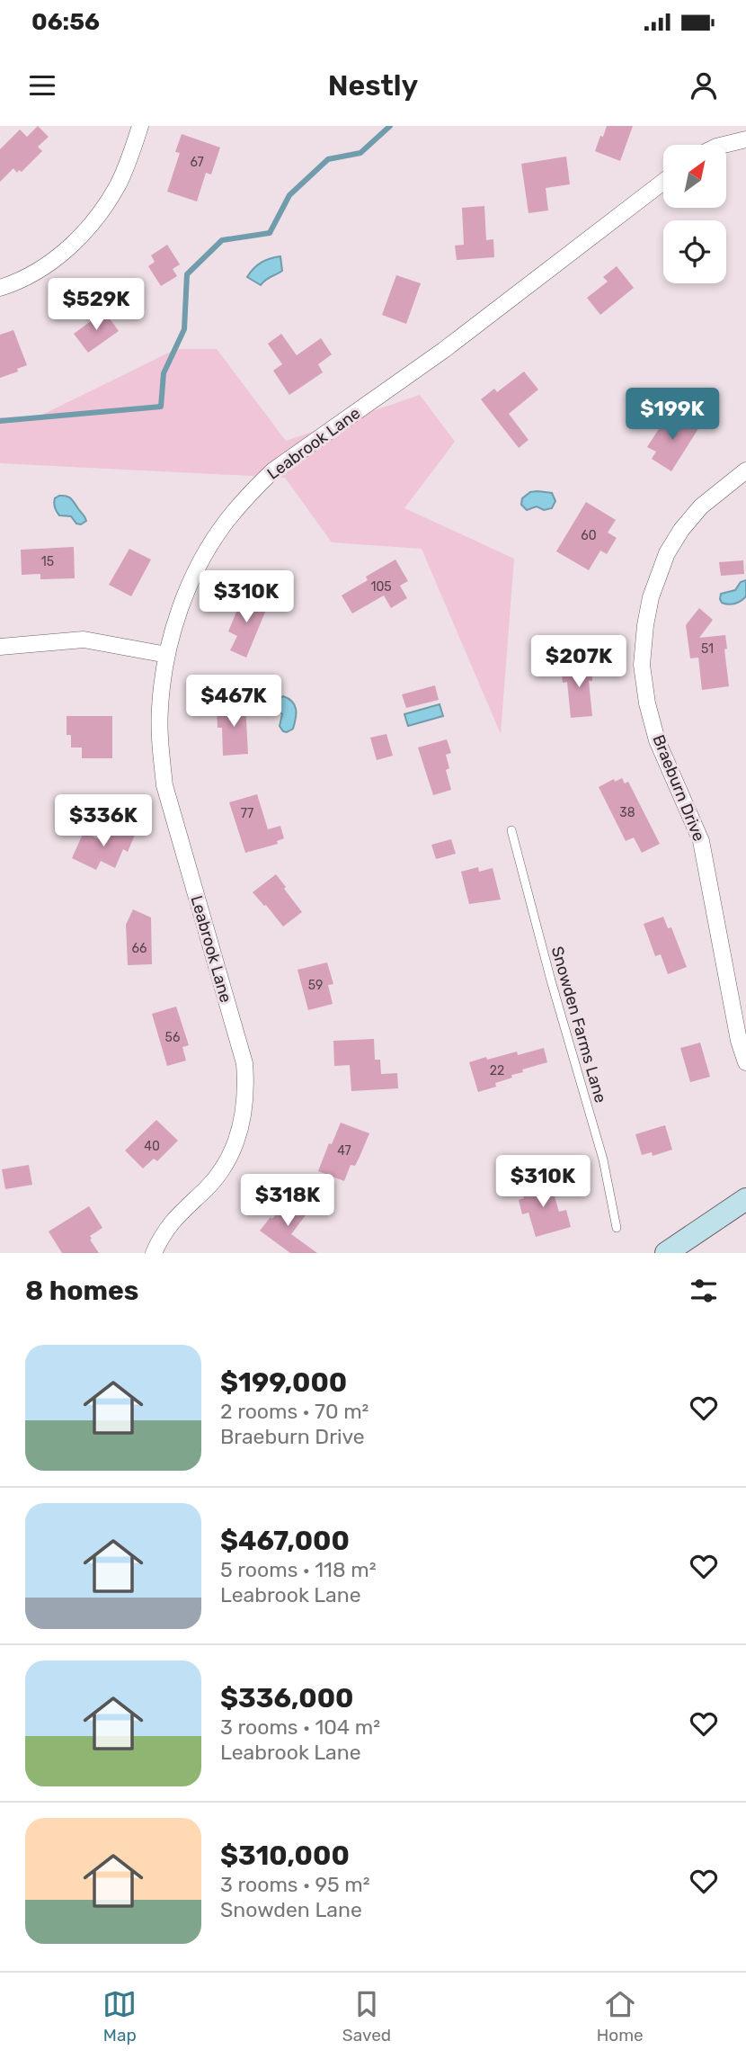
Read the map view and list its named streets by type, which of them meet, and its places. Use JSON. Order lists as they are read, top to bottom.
{
  "streets": {
    "street": ["Leabrook Lane", "Braeburn Drive"],
    "lane": ["Snowden Farms Lane"]
  },
  "house_numbers": [
    "67",
    "60",
    "15",
    "105",
    "51",
    "38",
    "77",
    "66",
    "59",
    "56",
    "22",
    "40",
    "47"
  ],
  "north": "top right",
  "page": {
    "status": "06:56",
    "header": "Nestly",
    "price": [
      "$529K",
      "$199K",
      "$310K",
      "$207K",
      "$467K",
      "$336K",
      "$310K",
      "$318K"
    ],
    "heading": "8 homes",
    "list": [
      {
        "name": "$199,000",
        "note": "2 rooms · 70 m² · Braeburn Drive"
      },
      {
        "name": "$467,000",
        "note": "5 rooms · 118 m² · Leabrook Lane"
      },
      {
        "name": "$336,000",
        "note": "3 rooms · 104 m² · Leabrook Lane"
      },
      {
        "name": "$310,000",
        "note": "3 rooms · 95 m² · Snowden Lane"
      }
    ],
    "tabs": ["Map", "Saved", "Home"]
  }
}
